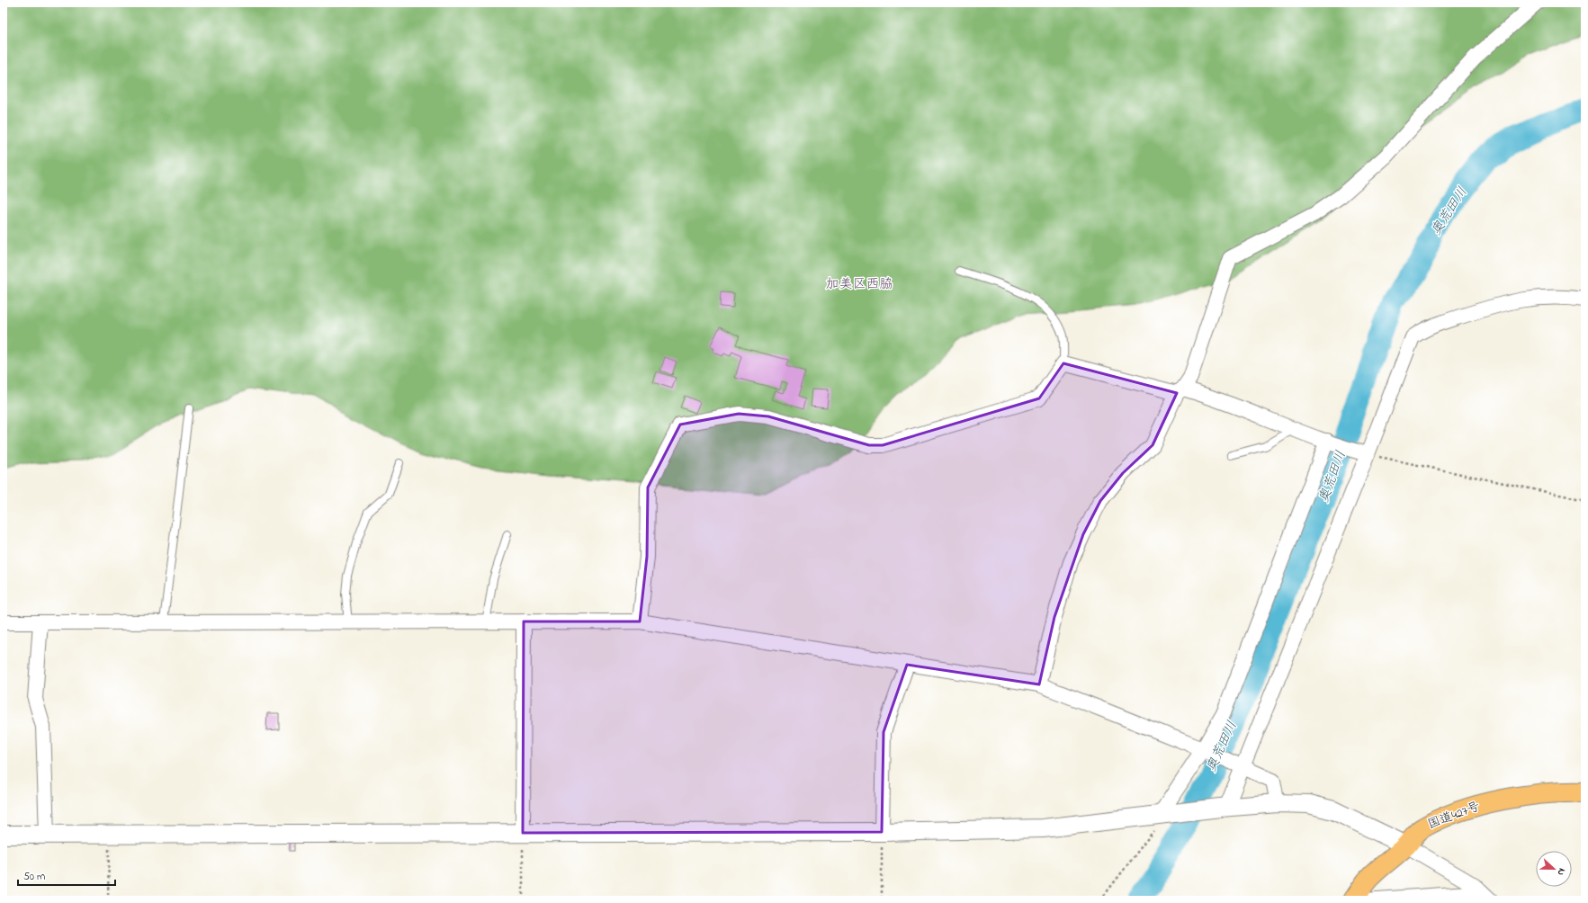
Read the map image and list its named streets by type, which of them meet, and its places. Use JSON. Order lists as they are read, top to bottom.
{
  "streets": {
    "highway": ["国道427号"]
  },
  "districts": ["加美区西脇"],
  "water": ["奥荒田川"],
  "scale_bar": "50 m",
  "north": "right"
}
